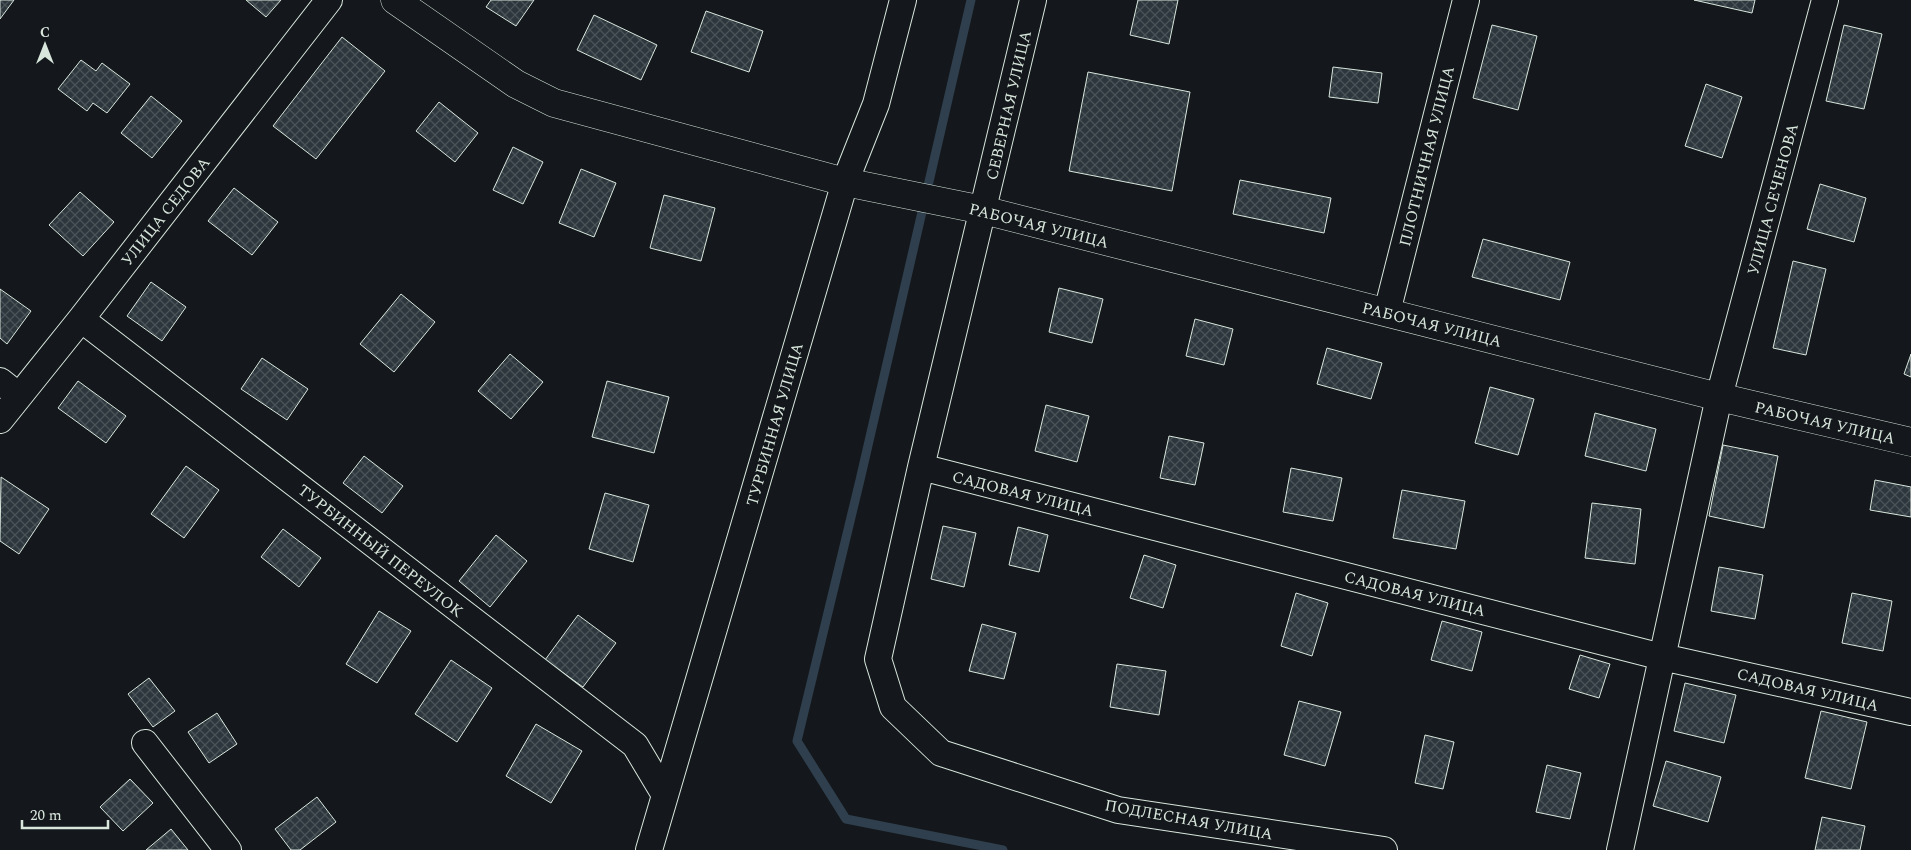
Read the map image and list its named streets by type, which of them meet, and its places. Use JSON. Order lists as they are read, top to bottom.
{
  "streets": {
    "street": [
      "СЕВЕРНАЯ УЛИЦА",
      "ПЛОТНИЧНАЯ УЛИЦА",
      "УЛИЦА СЕЧЕНОВА",
      "УЛИЦА СЕДОВА",
      "РАБОЧАЯ УЛИЦА",
      "ТУРБИННАЯ УЛИЦА",
      "САДОВАЯ УЛИЦА",
      "ТУРБИННЫЙ ПЕРЕУЛОК",
      "ПОДЛЕСНАЯ УЛИЦА"
    ]
  },
  "crossings": [
    ["СЕВЕРНАЯ УЛИЦА", "РАБОЧАЯ УЛИЦА"],
    ["СЕВЕРНАЯ УЛИЦА", "САДОВАЯ УЛИЦА"],
    ["СЕВЕРНАЯ УЛИЦА", "ПОДЛЕСНАЯ УЛИЦА"],
    ["ПЛОТНИЧНАЯ УЛИЦА", "РАБОЧАЯ УЛИЦА"],
    ["УЛИЦА СЕЧЕНОВА", "РАБОЧАЯ УЛИЦА"],
    ["УЛИЦА СЕЧЕНОВА", "САДОВАЯ УЛИЦА"],
    ["УЛИЦА СЕДОВА", "ТУРБИННЫЙ ПЕРЕУЛОК"],
    ["РАБОЧАЯ УЛИЦА", "ТУРБИННАЯ УЛИЦА"],
    ["ТУРБИННАЯ УЛИЦА", "ТУРБИННЫЙ ПЕРЕУЛОК"]
  ],
  "scale_bar": "20 m",
  "north": "top"
}
